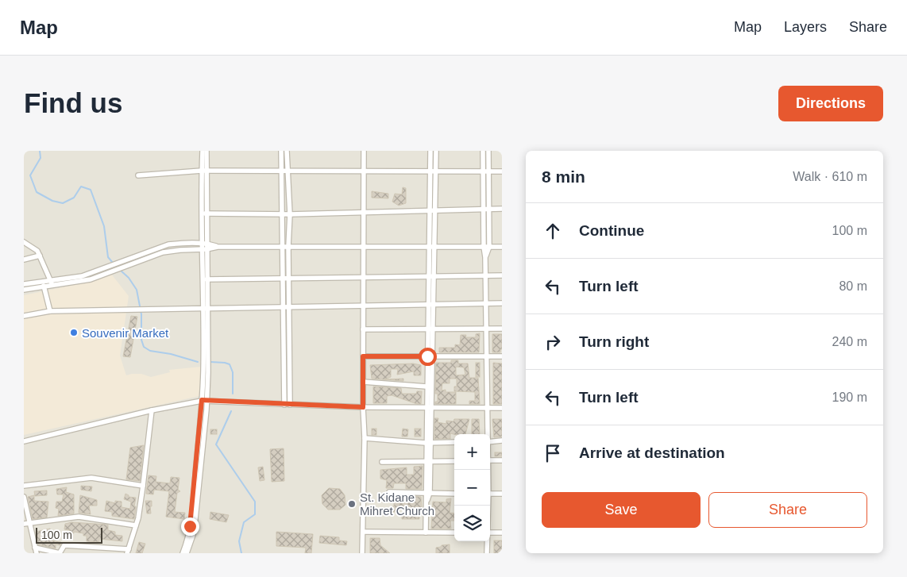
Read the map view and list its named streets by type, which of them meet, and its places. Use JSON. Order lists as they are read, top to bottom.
{
  "places": ["Souvenir Market", "St. Kidane Mihret Church"],
  "scale_bar": "100 m",
  "page": {
    "header": "Map",
    "nav": ["Map", "Layers", "Share"],
    "buttons": [
      "Directions",
      ["Save", "Share"]
    ],
    "title": "Find us",
    "heading": ["8 min", "Walk · 610 m"],
    "list": [
      ["Continue", "100 m"],
      ["Turn left", "80 m"],
      ["Turn right", "240 m"],
      ["Turn left", "190 m"],
      "Arrive at destination"
    ],
    "map_buttons": ["+", "−"],
    "scale": "100 m"
  }
}
